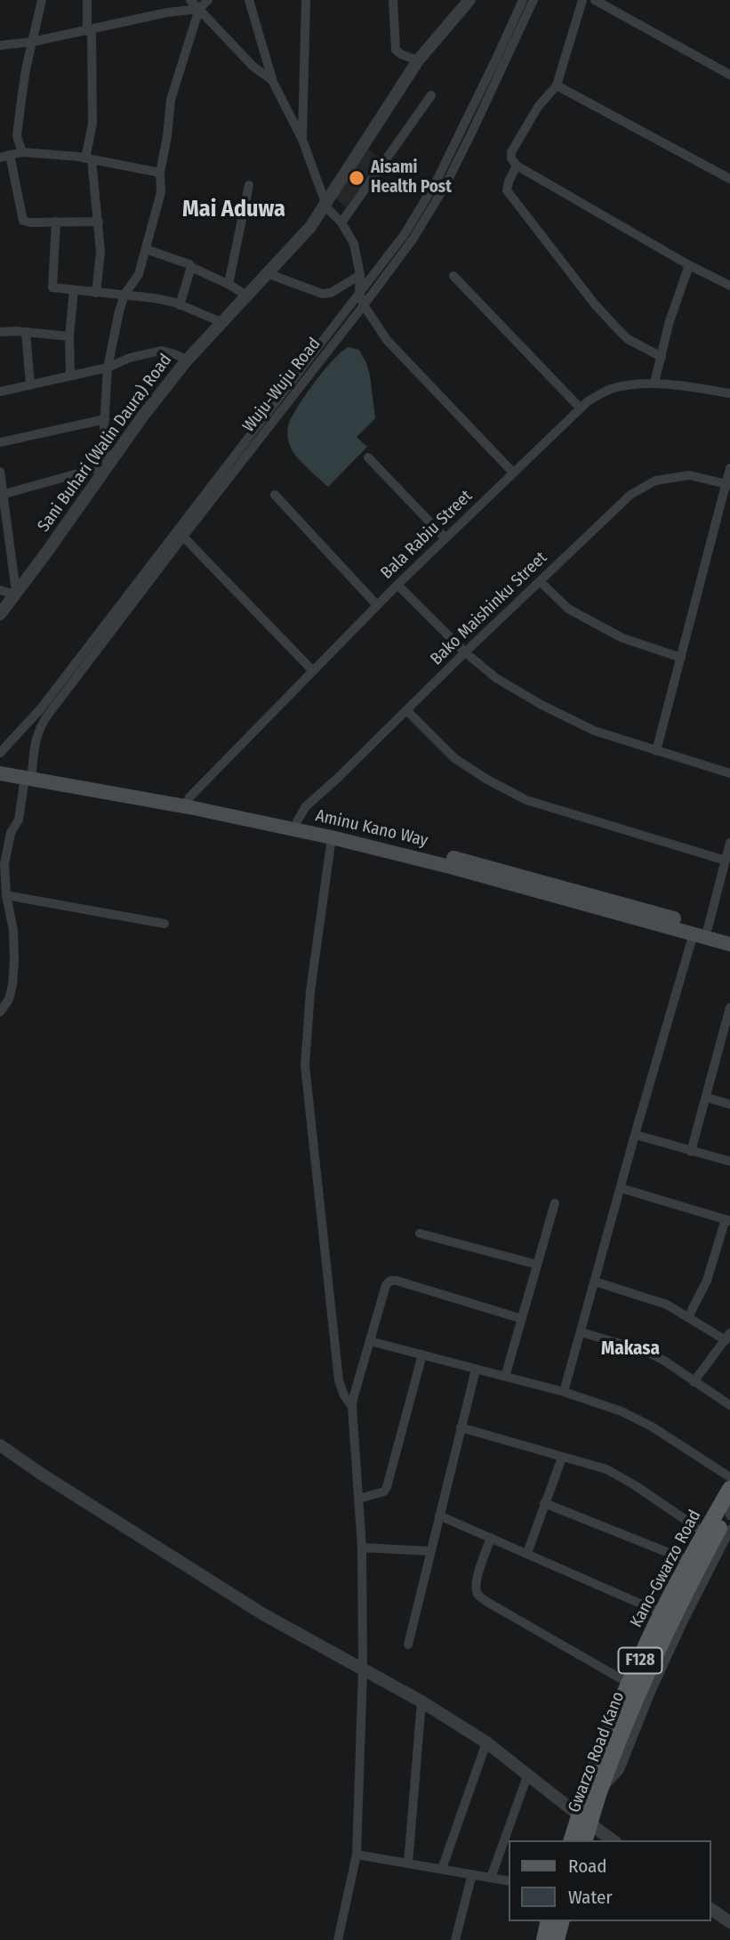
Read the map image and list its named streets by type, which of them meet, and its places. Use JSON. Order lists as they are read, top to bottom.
{
  "streets": {
    "main road": [
      "Aminu Kano Way",
      "Kano-Gwarzo Road",
      "F128",
      "Gwarzo Road Kano"
    ],
    "street": [
      "Wuju-Wuju Road",
      "Sani Buhari (Walin Daura) Road",
      "Bala Rabiu Street",
      "Bako Maishinku Street"
    ]
  },
  "crossings": [
    ["Wuju-Wuju Road", "Aminu Kano Way"],
    ["Bala Rabiu Street", "Aminu Kano Way"],
    ["Bako Maishinku Street", "Aminu Kano Way"],
    ["Kano-Gwarzo Road", "Gwarzo Road Kano"]
  ],
  "districts": ["Mai Aduwa", "Makasa"],
  "places": ["Aisami Health Post"],
  "legend": ["Road", "Water"]
}
